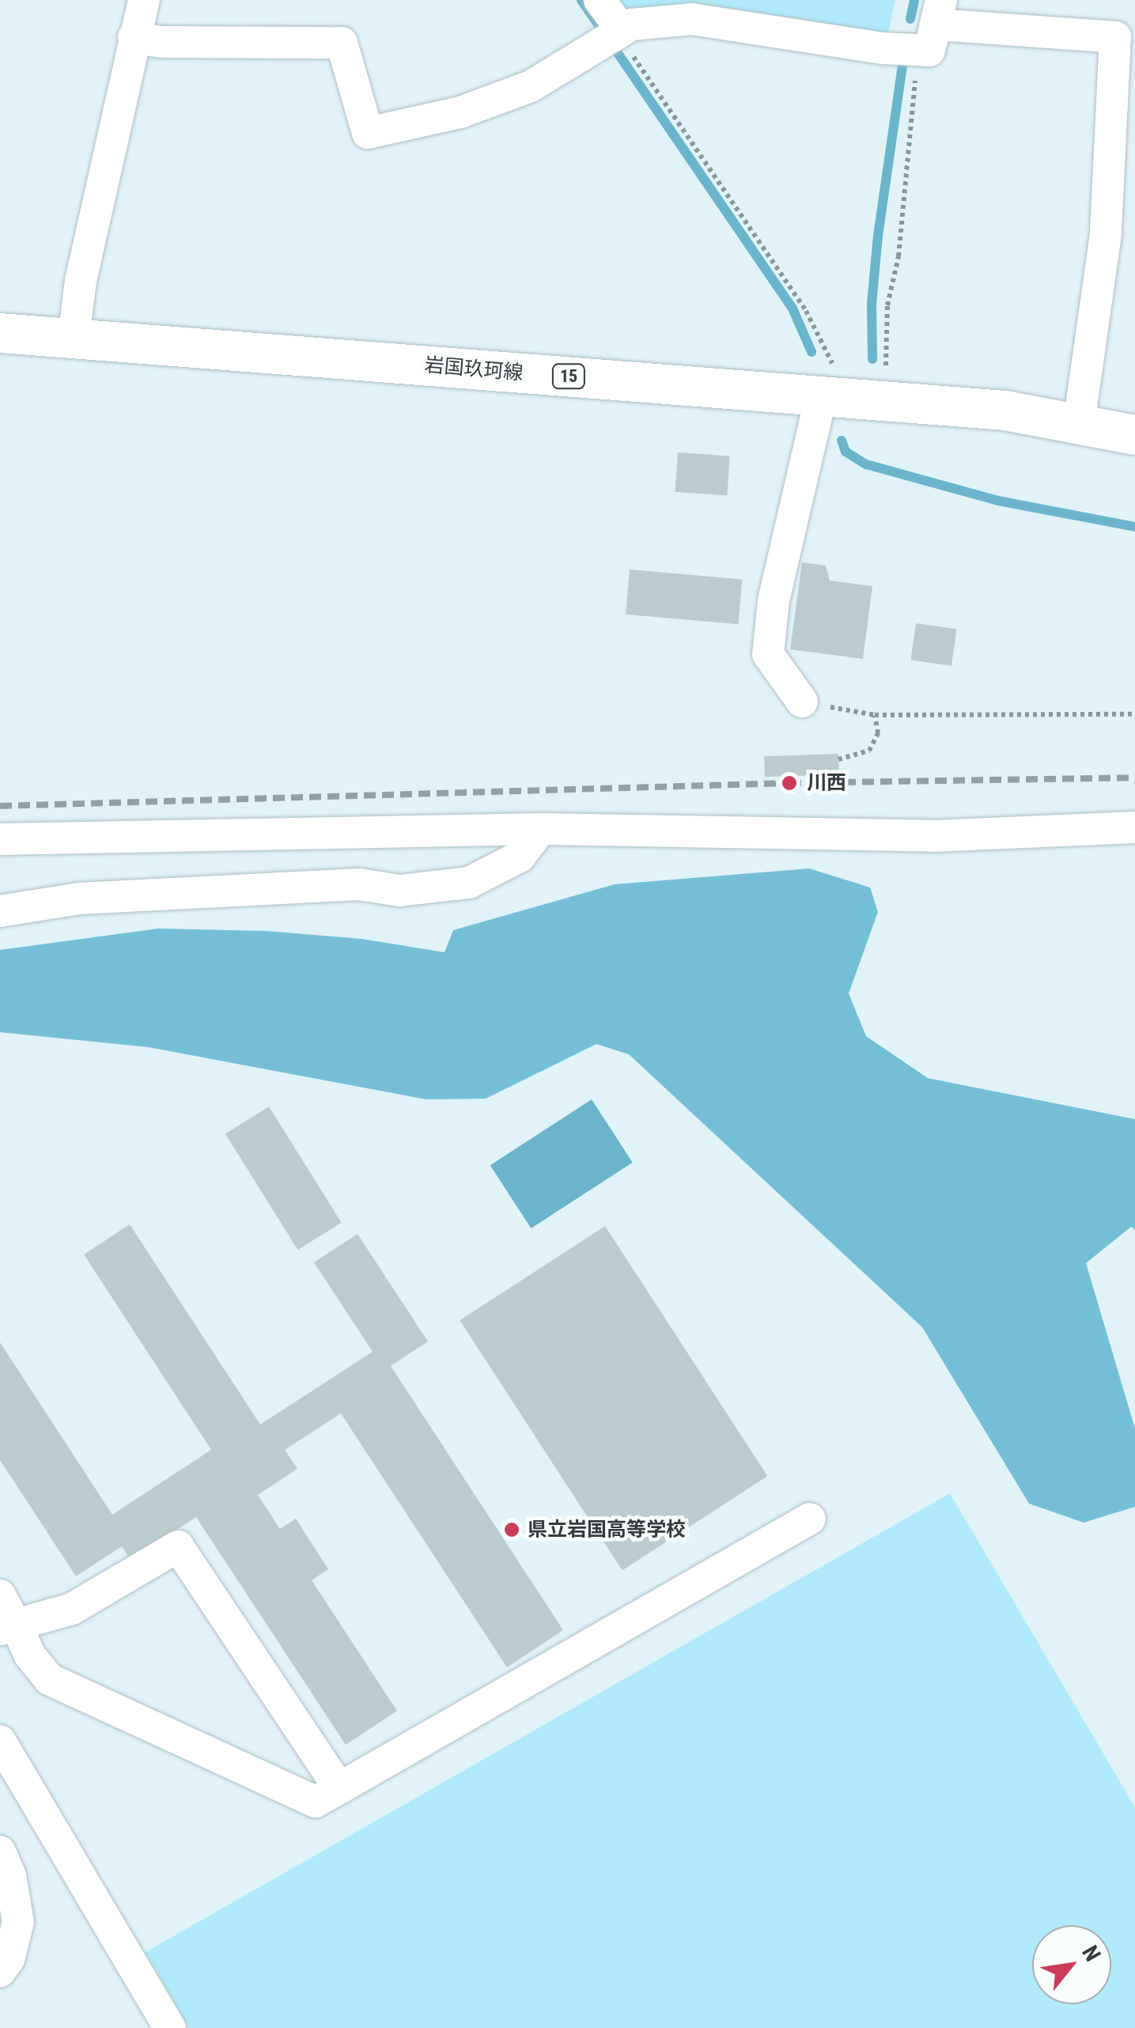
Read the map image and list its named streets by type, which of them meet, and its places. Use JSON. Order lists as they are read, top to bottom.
{
  "streets": {
    "main road": ["岩国玖珂線", "15"]
  },
  "places": ["川西", "県立岩国高等学校"],
  "north": "top right"
}
